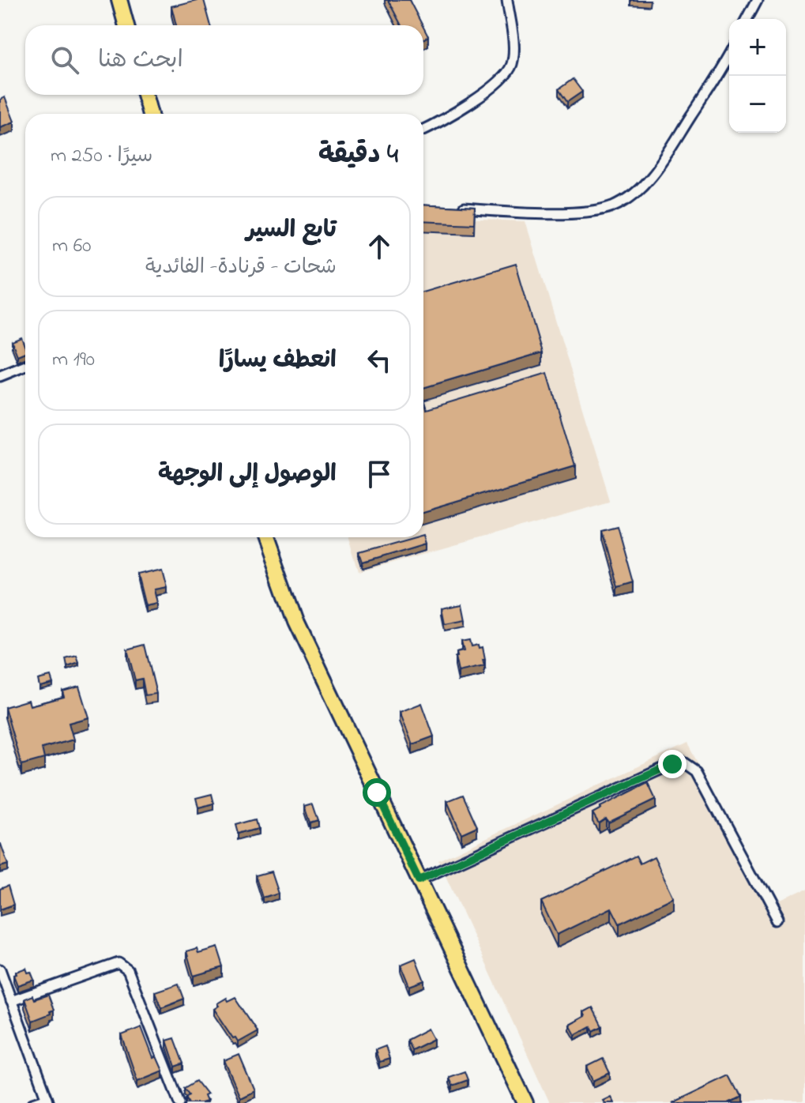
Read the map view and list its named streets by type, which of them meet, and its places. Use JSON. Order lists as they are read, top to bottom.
{
  "page": {
    "map_buttons": ["+", "−"],
    "search": "ابحث هنا",
    "heading": ["4 دقيقة", "سيرًا · 250 m"],
    "list": [
      ["تابع السير", "شحات - قرنادة- الفائدية", "60 m"],
      ["انعطف يسارًا", "190 m"],
      "الوصول إلى الوجهة"
    ]
  }
}
